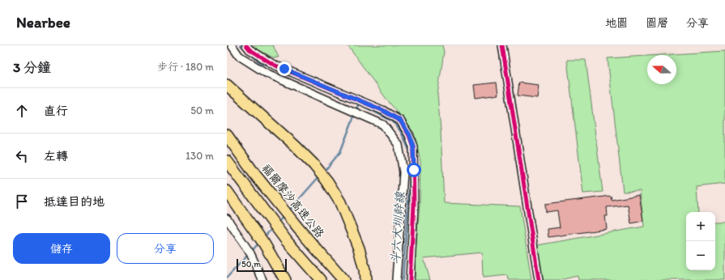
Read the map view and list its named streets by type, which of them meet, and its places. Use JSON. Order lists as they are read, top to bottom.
{
  "streets": {
    "highway": ["福爾摩沙高速公路"]
  },
  "water": ["斗六大圳幹線"],
  "scale_bar": "50 m",
  "north": "left",
  "page": {
    "header": "Nearbee",
    "nav": ["地圖", "圖層", "分享"],
    "heading": ["3 分鐘", "步行 · 180 m"],
    "list": [
      ["直行", "50 m"],
      ["左轉", "130 m"],
      "抵達目的地"
    ],
    "map_buttons": ["+", "−"],
    "buttons": ["儲存", "分享"],
    "scale": "50 m"
  }
}
